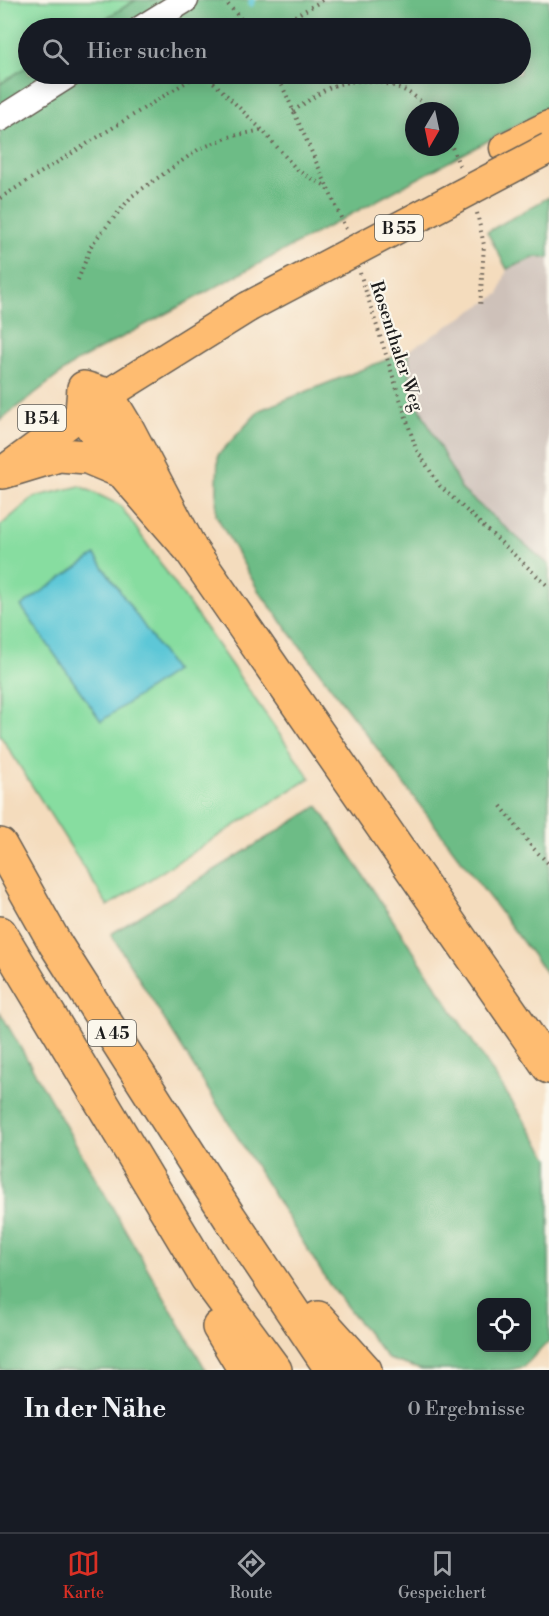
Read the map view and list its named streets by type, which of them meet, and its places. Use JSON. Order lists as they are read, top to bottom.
{
  "streets": {
    "highway": ["A 45"],
    "main road": ["B 55", "B 54"],
    "path": ["Rosenthaler Weg"]
  },
  "crossings": [
    ["B 55", "B 54"]
  ],
  "north": "bottom",
  "page": {
    "search": "Hier suchen",
    "heading": ["In der Nähe", "0 Ergebnisse"],
    "nav": ["Karte", "Route", "Gespeichert"]
  }
}
